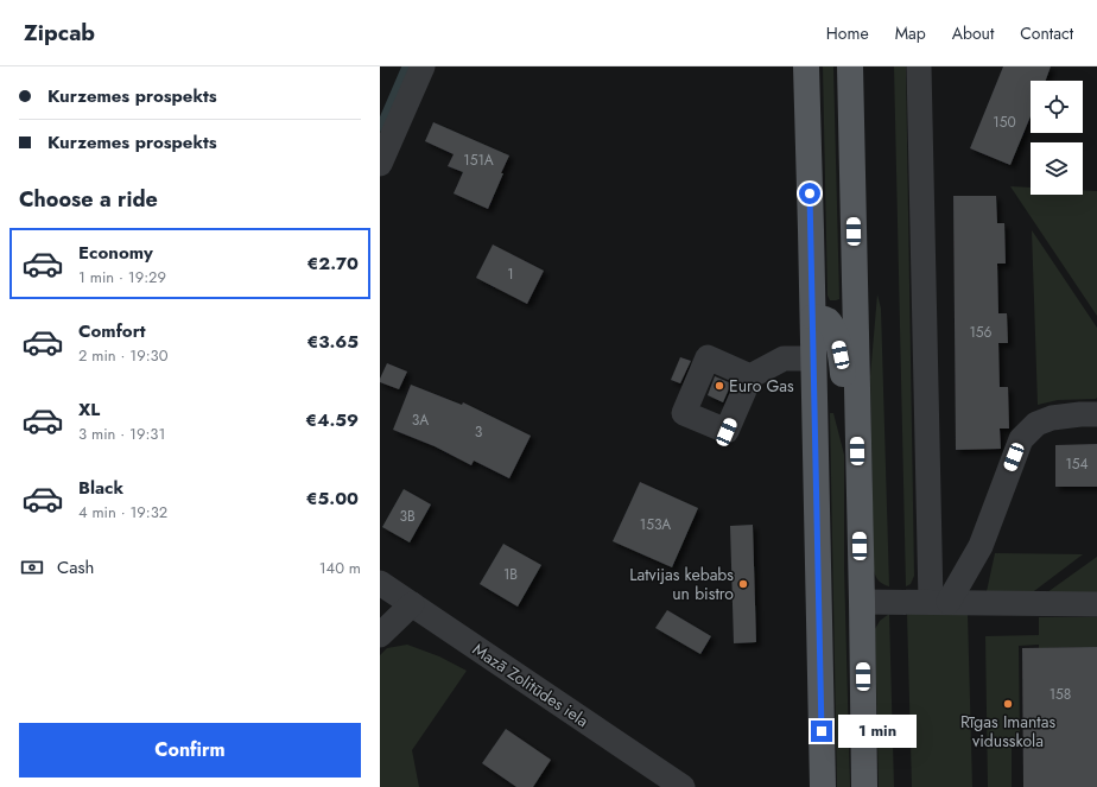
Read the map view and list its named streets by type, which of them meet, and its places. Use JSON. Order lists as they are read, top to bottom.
{
  "streets": {
    "street": ["Mazā Zolitūdes iela"]
  },
  "places": ["Euro Gas", "Latvijas kebabs un bistro", "Rīgas Imantas vidusskola"],
  "house_numbers": [
    "150",
    "151A",
    "1",
    "156",
    "3A",
    "3",
    "154",
    "3B",
    "153A",
    "1B",
    "158"
  ],
  "page": {
    "header": "Zipcab",
    "nav": [
      "Home",
      "Map",
      "About",
      "Contact"
    ],
    "banner": ["Kurzemes prospekts", "Kurzemes prospekts"],
    "heading": "Choose a ride",
    "list": [
      {
        "name": "Economy",
        "note": "1 min · 19:29",
        "value": "€2.70"
      },
      {
        "name": "Comfort",
        "note": "2 min · 19:30",
        "value": "€3.65"
      },
      {
        "name": "XL",
        "note": "3 min · 19:31",
        "value": "€4.59"
      },
      {
        "name": "Black",
        "note": "4 min · 19:32",
        "value": "€5.00"
      }
    ],
    "pay": ["Cash", "140 m"],
    "buttons": "Confirm",
    "bubble": "1 min"
  }
}
